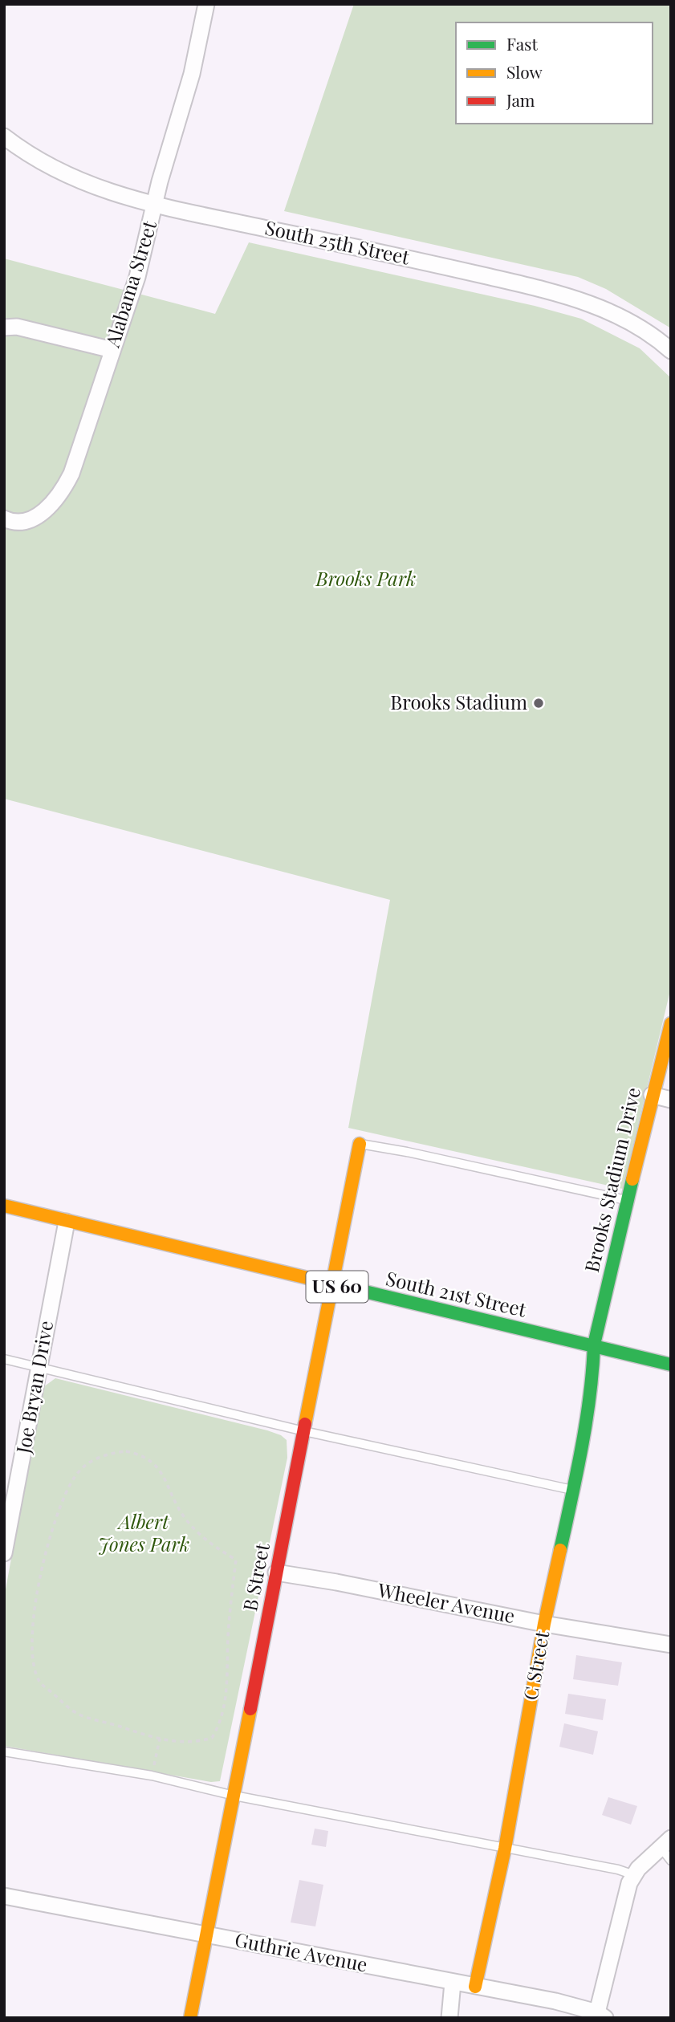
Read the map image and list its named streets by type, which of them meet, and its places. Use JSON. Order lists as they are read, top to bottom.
{
  "streets": {
    "street": [
      "South 25th Street",
      "Alabama Street",
      "Brooks Stadium Drive",
      "US 60",
      "South 21st Street",
      "Joe Bryan Drive",
      "B Street",
      "Wheeler Avenue",
      "C Street",
      "Guthrie Avenue"
    ]
  },
  "crossings": [
    ["South 25th Street", "Alabama Street"],
    ["Brooks Stadium Drive", "South 21st Street"],
    ["Brooks Stadium Drive", "C Street"],
    ["South 21st Street", "Joe Bryan Drive"],
    ["South 21st Street", "B Street"],
    ["South 21st Street", "C Street"],
    ["B Street", "Wheeler Avenue"],
    ["B Street", "Guthrie Avenue"],
    ["Wheeler Avenue", "C Street"],
    ["C Street", "Guthrie Avenue"]
  ],
  "parks": ["Brooks Park", "Albert Jones Park"],
  "places": ["Brooks Stadium"],
  "legend": ["Fast", "Slow", "Jam"]
}
